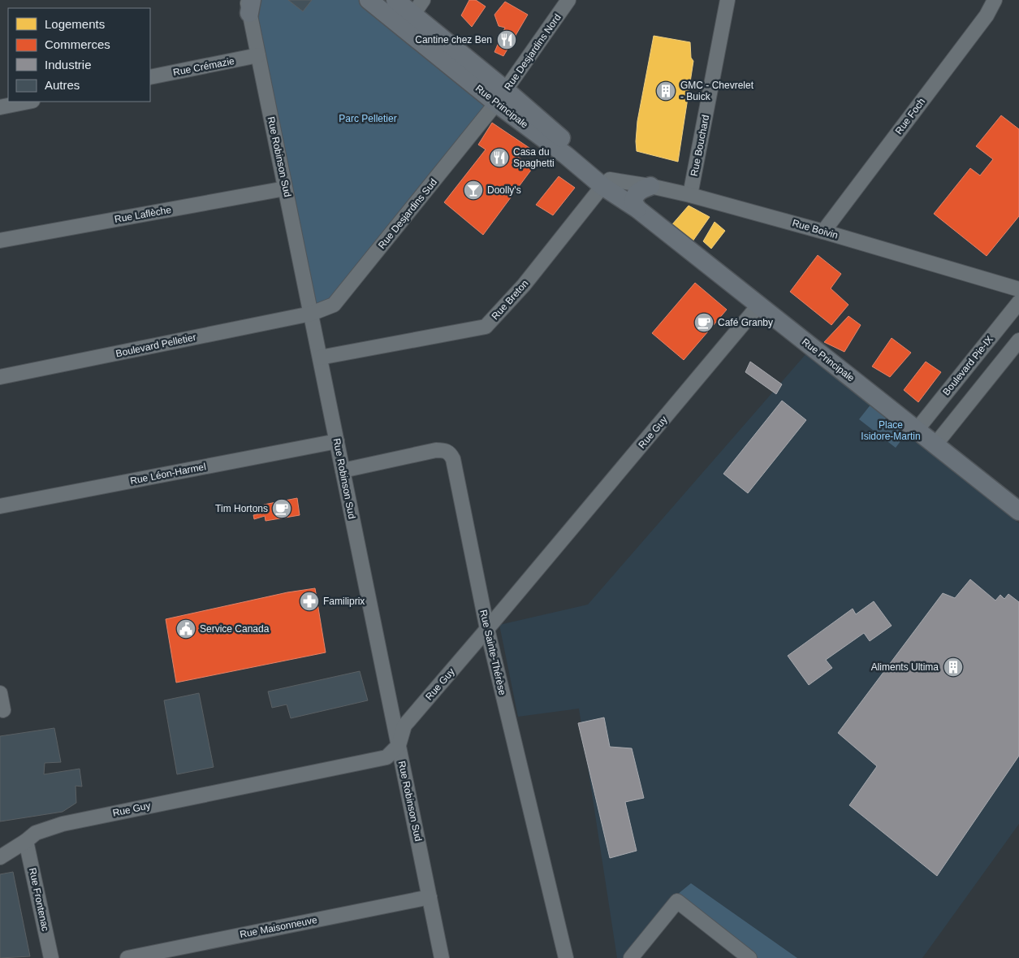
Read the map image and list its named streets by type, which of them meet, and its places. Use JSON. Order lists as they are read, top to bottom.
{
  "streets": {
    "main road": ["Rue Principale"],
    "street": [
      "Rue Desjardins Nord",
      "Rue Crémazie",
      "Rue Foch",
      "Rue Bouchard",
      "Rue Robinson Sud",
      "Rue Desjardins Sud",
      "Rue Laflèche",
      "Rue Boivin",
      "Rue Breton",
      "Boulevard Pelletier",
      "Boulevard Pie-IX",
      "Rue Guy",
      "Rue Léon-Harmel",
      "Rue Sainte-Thérèse",
      "Rue Frontenac",
      "Rue Maisonneuve"
    ]
  },
  "crossings": [
    ["Rue Desjardins Nord", "Rue Principale"],
    ["Rue Desjardins Nord", "Rue Desjardins Sud"],
    ["Rue Crémazie", "Rue Robinson Sud"],
    ["Rue Principale", "Rue Desjardins Sud"],
    ["Rue Principale", "Rue Boivin"],
    ["Rue Principale", "Rue Breton"],
    ["Rue Principale", "Boulevard Pie-IX"],
    ["Rue Principale", "Rue Guy"],
    ["Rue Foch", "Rue Boivin"],
    ["Rue Bouchard", "Rue Boivin"],
    ["Rue Robinson Sud", "Rue Desjardins Sud"],
    ["Rue Robinson Sud", "Rue Laflèche"],
    ["Rue Robinson Sud", "Rue Breton"],
    ["Rue Robinson Sud", "Boulevard Pelletier"],
    ["Rue Robinson Sud", "Rue Guy"],
    ["Rue Robinson Sud", "Rue Léon-Harmel"],
    ["Rue Robinson Sud", "Rue Sainte-Thérèse"],
    ["Rue Robinson Sud", "Rue Maisonneuve"],
    ["Rue Desjardins Sud", "Boulevard Pelletier"],
    ["Rue Boivin", "Rue Breton"],
    ["Rue Guy", "Rue Sainte-Thérèse"],
    ["Rue Guy", "Rue Frontenac"]
  ],
  "parks": ["Parc Pelletier", "Place Isidore-Martin"],
  "places": {
    "restaurant": ["Cantine chez Ben", "Casa du Spaghetti"],
    "building": ["GMC - Chevrelet - Buick", "Aliments Ultima"],
    "bar": ["Doolly's"],
    "cafe": ["Café Granby", "Tim Hortons"],
    "pharmacy": ["Familiprix"],
    "public building": ["Service Canada"]
  },
  "legend": [
    "Logements",
    "Commerces",
    "Industrie",
    "Autres"
  ]
}
